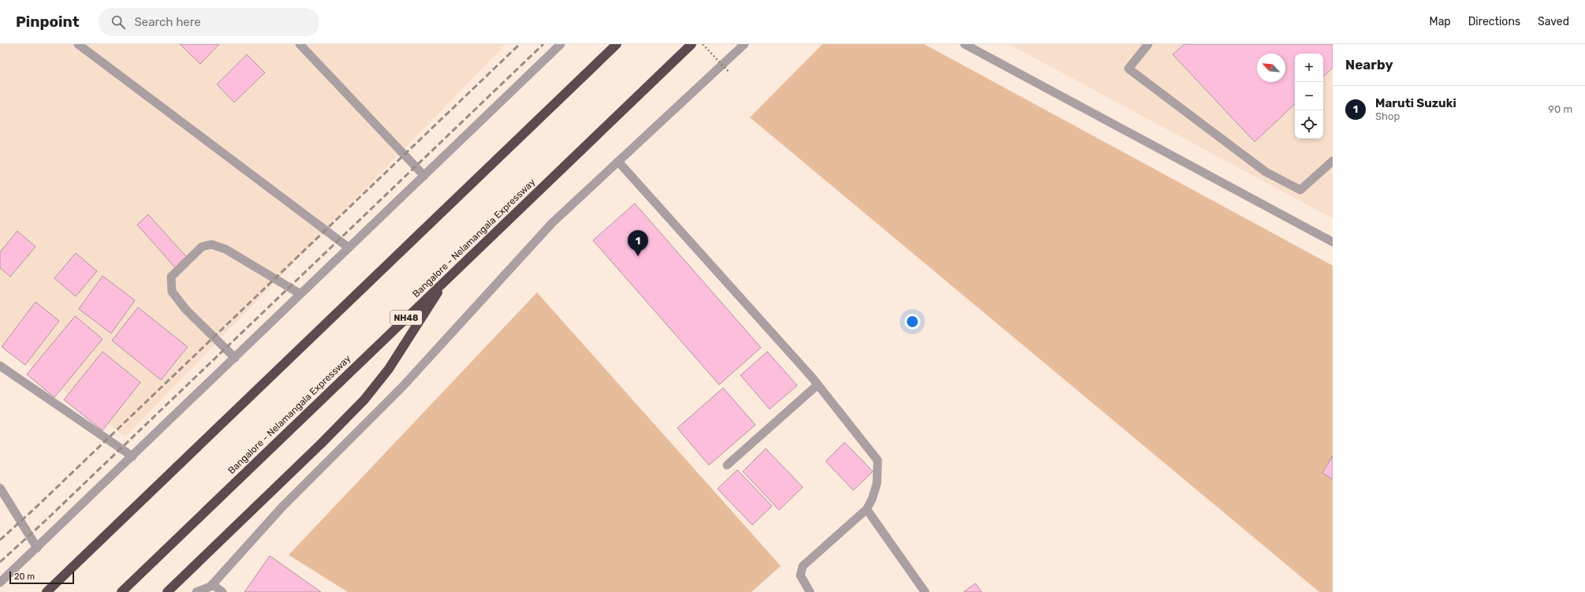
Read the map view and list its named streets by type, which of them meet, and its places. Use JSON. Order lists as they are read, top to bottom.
{
  "streets": {
    "highway": ["Bangalore - Nelamangala Expressway", "NH48"]
  },
  "scale_bar": "20 m",
  "north": "top left",
  "page": {
    "header": "Pinpoint",
    "search": "Search here",
    "nav": ["Map", "Directions", "Saved"],
    "heading": "Nearby",
    "map_buttons": ["+", "−"],
    "list": [
      {
        "mark": "1",
        "name": "Maruti Suzuki",
        "note": "Shop",
        "value": "90 m"
      }
    ],
    "pins": "1",
    "scale": "20 m"
  }
}
